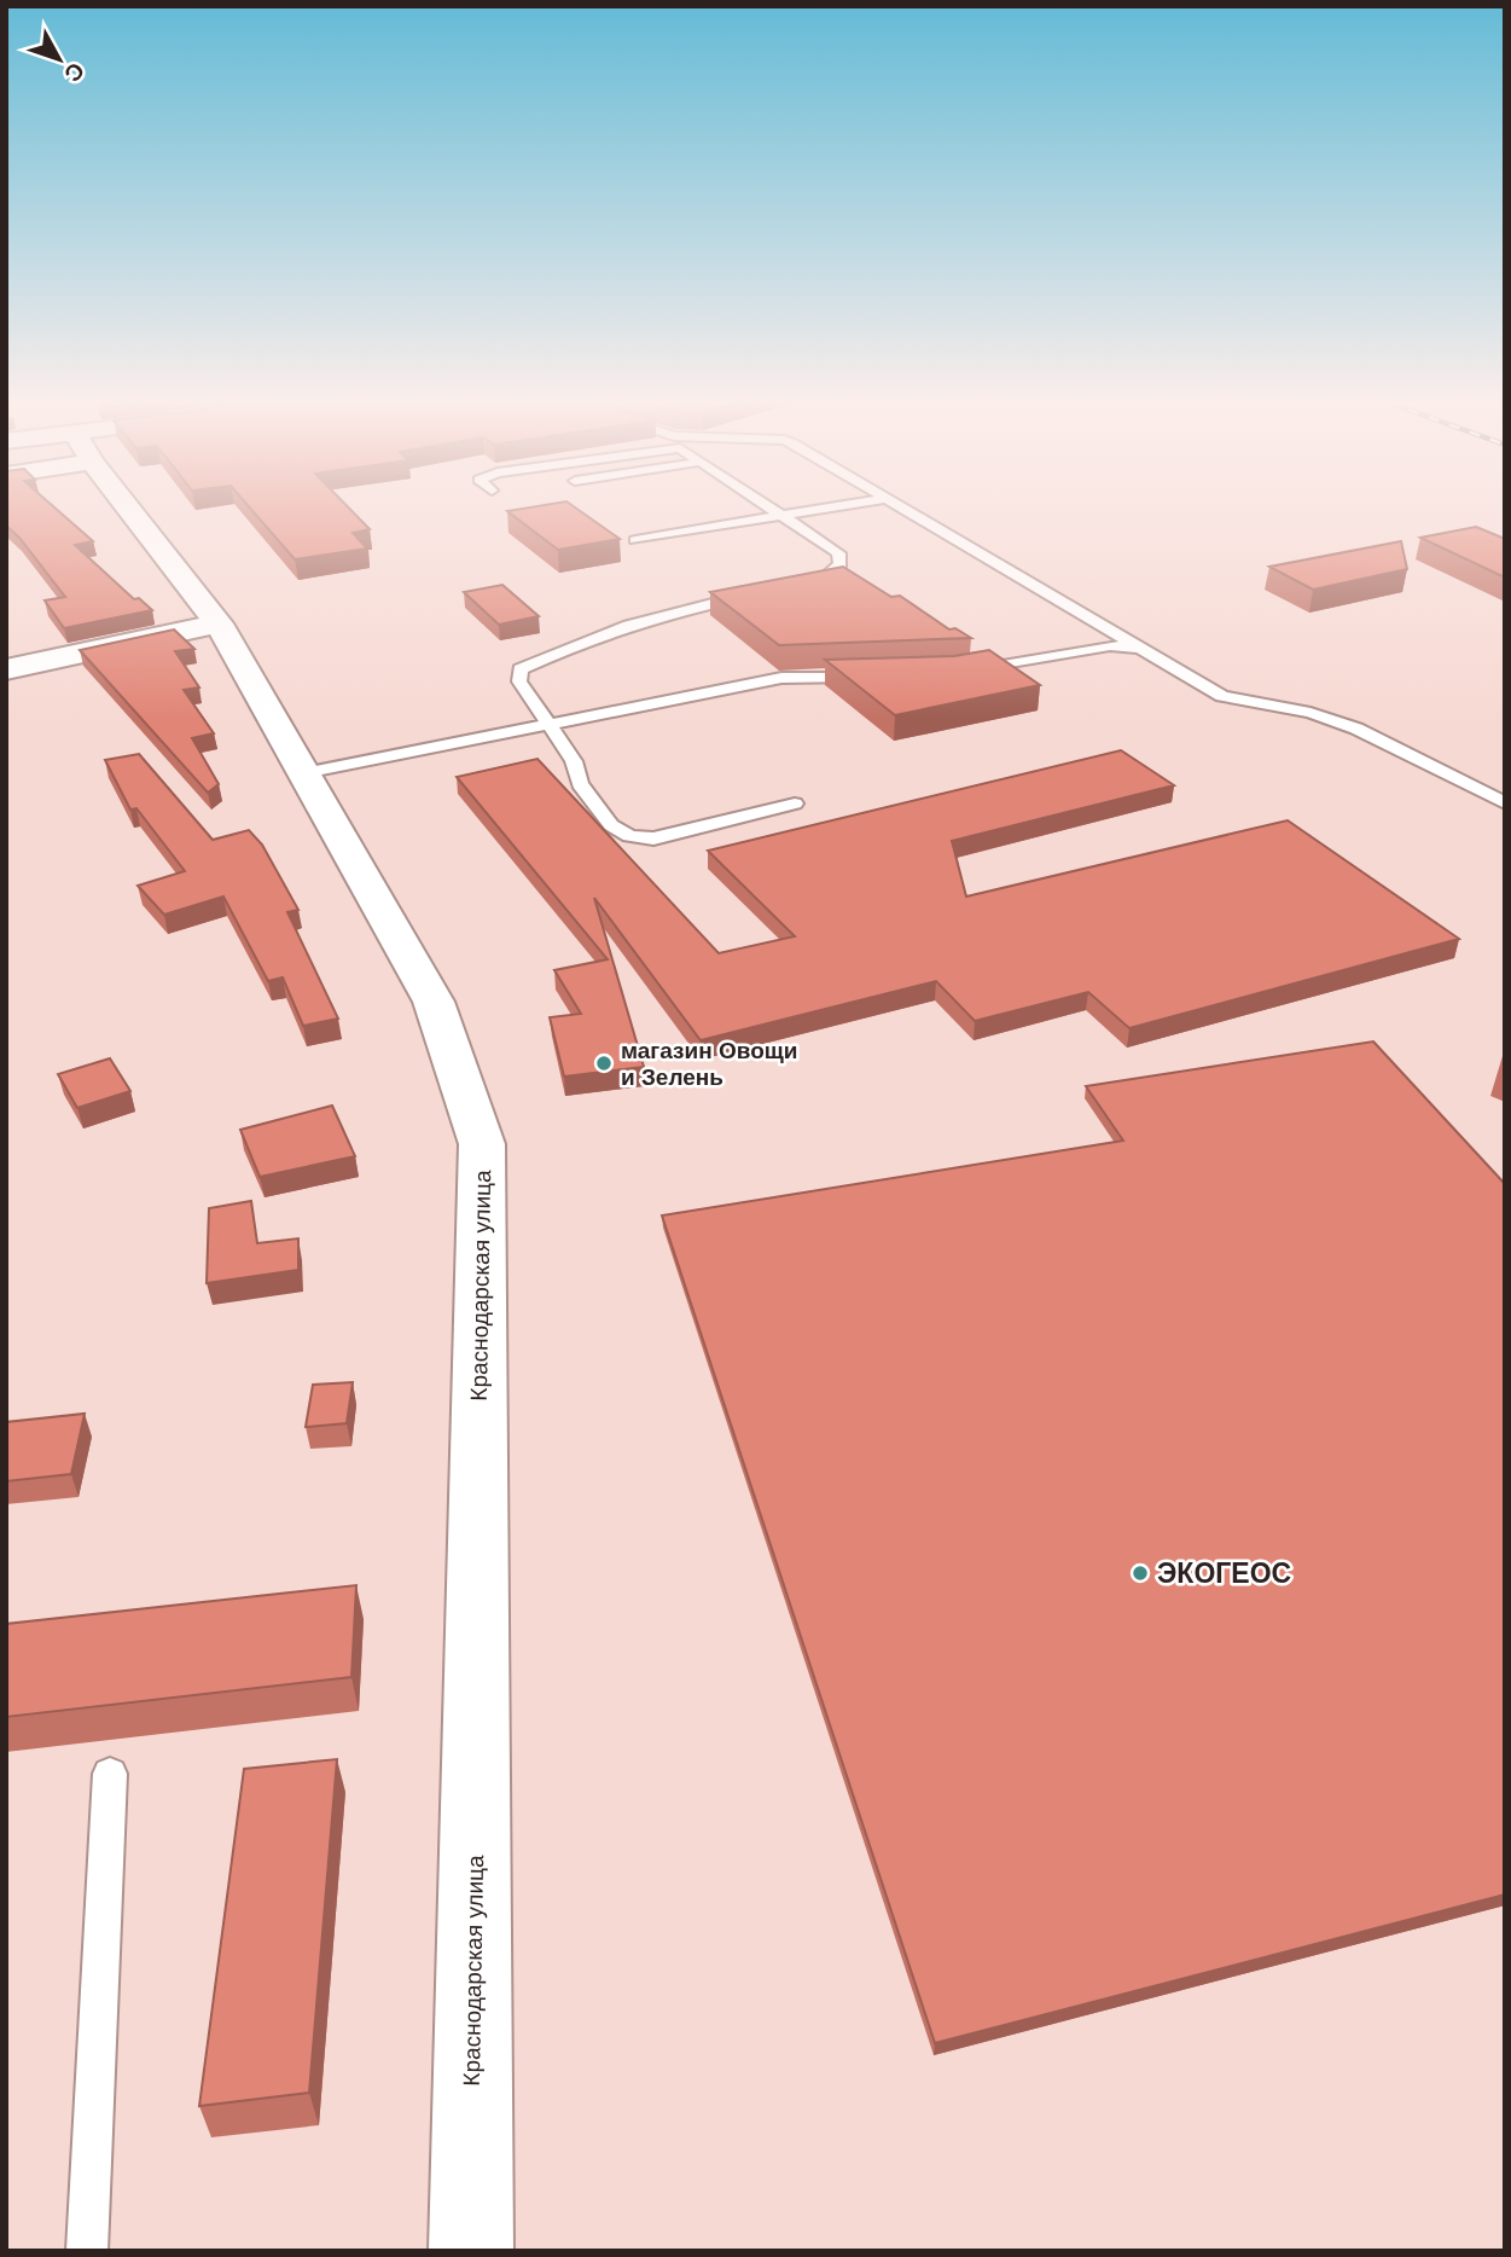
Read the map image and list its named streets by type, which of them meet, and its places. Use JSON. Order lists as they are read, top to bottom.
{
  "streets": {
    "street": ["Краснодарская улица"]
  },
  "places": ["магазин Овощи и Зелень", "ЭКОГЕОС"],
  "north": "bottom right"
}
